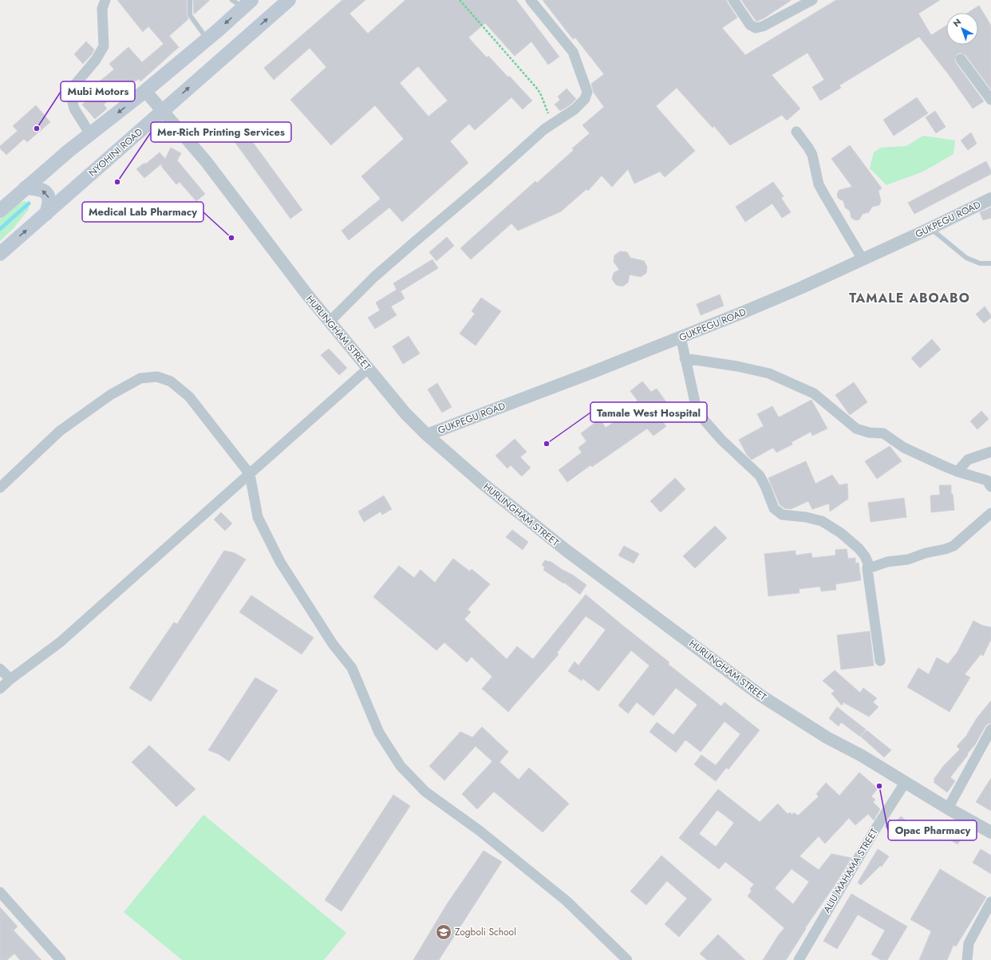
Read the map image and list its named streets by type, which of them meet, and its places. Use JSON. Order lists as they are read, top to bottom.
{
  "streets": {
    "main road": ["NYOHINI ROAD"],
    "street": ["GUKPEGU ROAD", "HURLINGHAM STREET", "ALIU MAHAMA STREET"]
  },
  "crossings": [
    ["NYOHINI ROAD", "HURLINGHAM STREET"],
    ["GUKPEGU ROAD", "HURLINGHAM STREET"],
    ["HURLINGHAM STREET", "ALIU MAHAMA STREET"]
  ],
  "districts": ["TAMALE ABOABO"],
  "places": {
    "other": [
      "Mubi Motors",
      "Mer-Rich Printing Services",
      "Medical Lab Pharmacy",
      "Tamale West Hospital",
      "Opac Pharmacy"
    ],
    "school or university": ["Zogboli School"]
  },
  "north": "top left"
}
